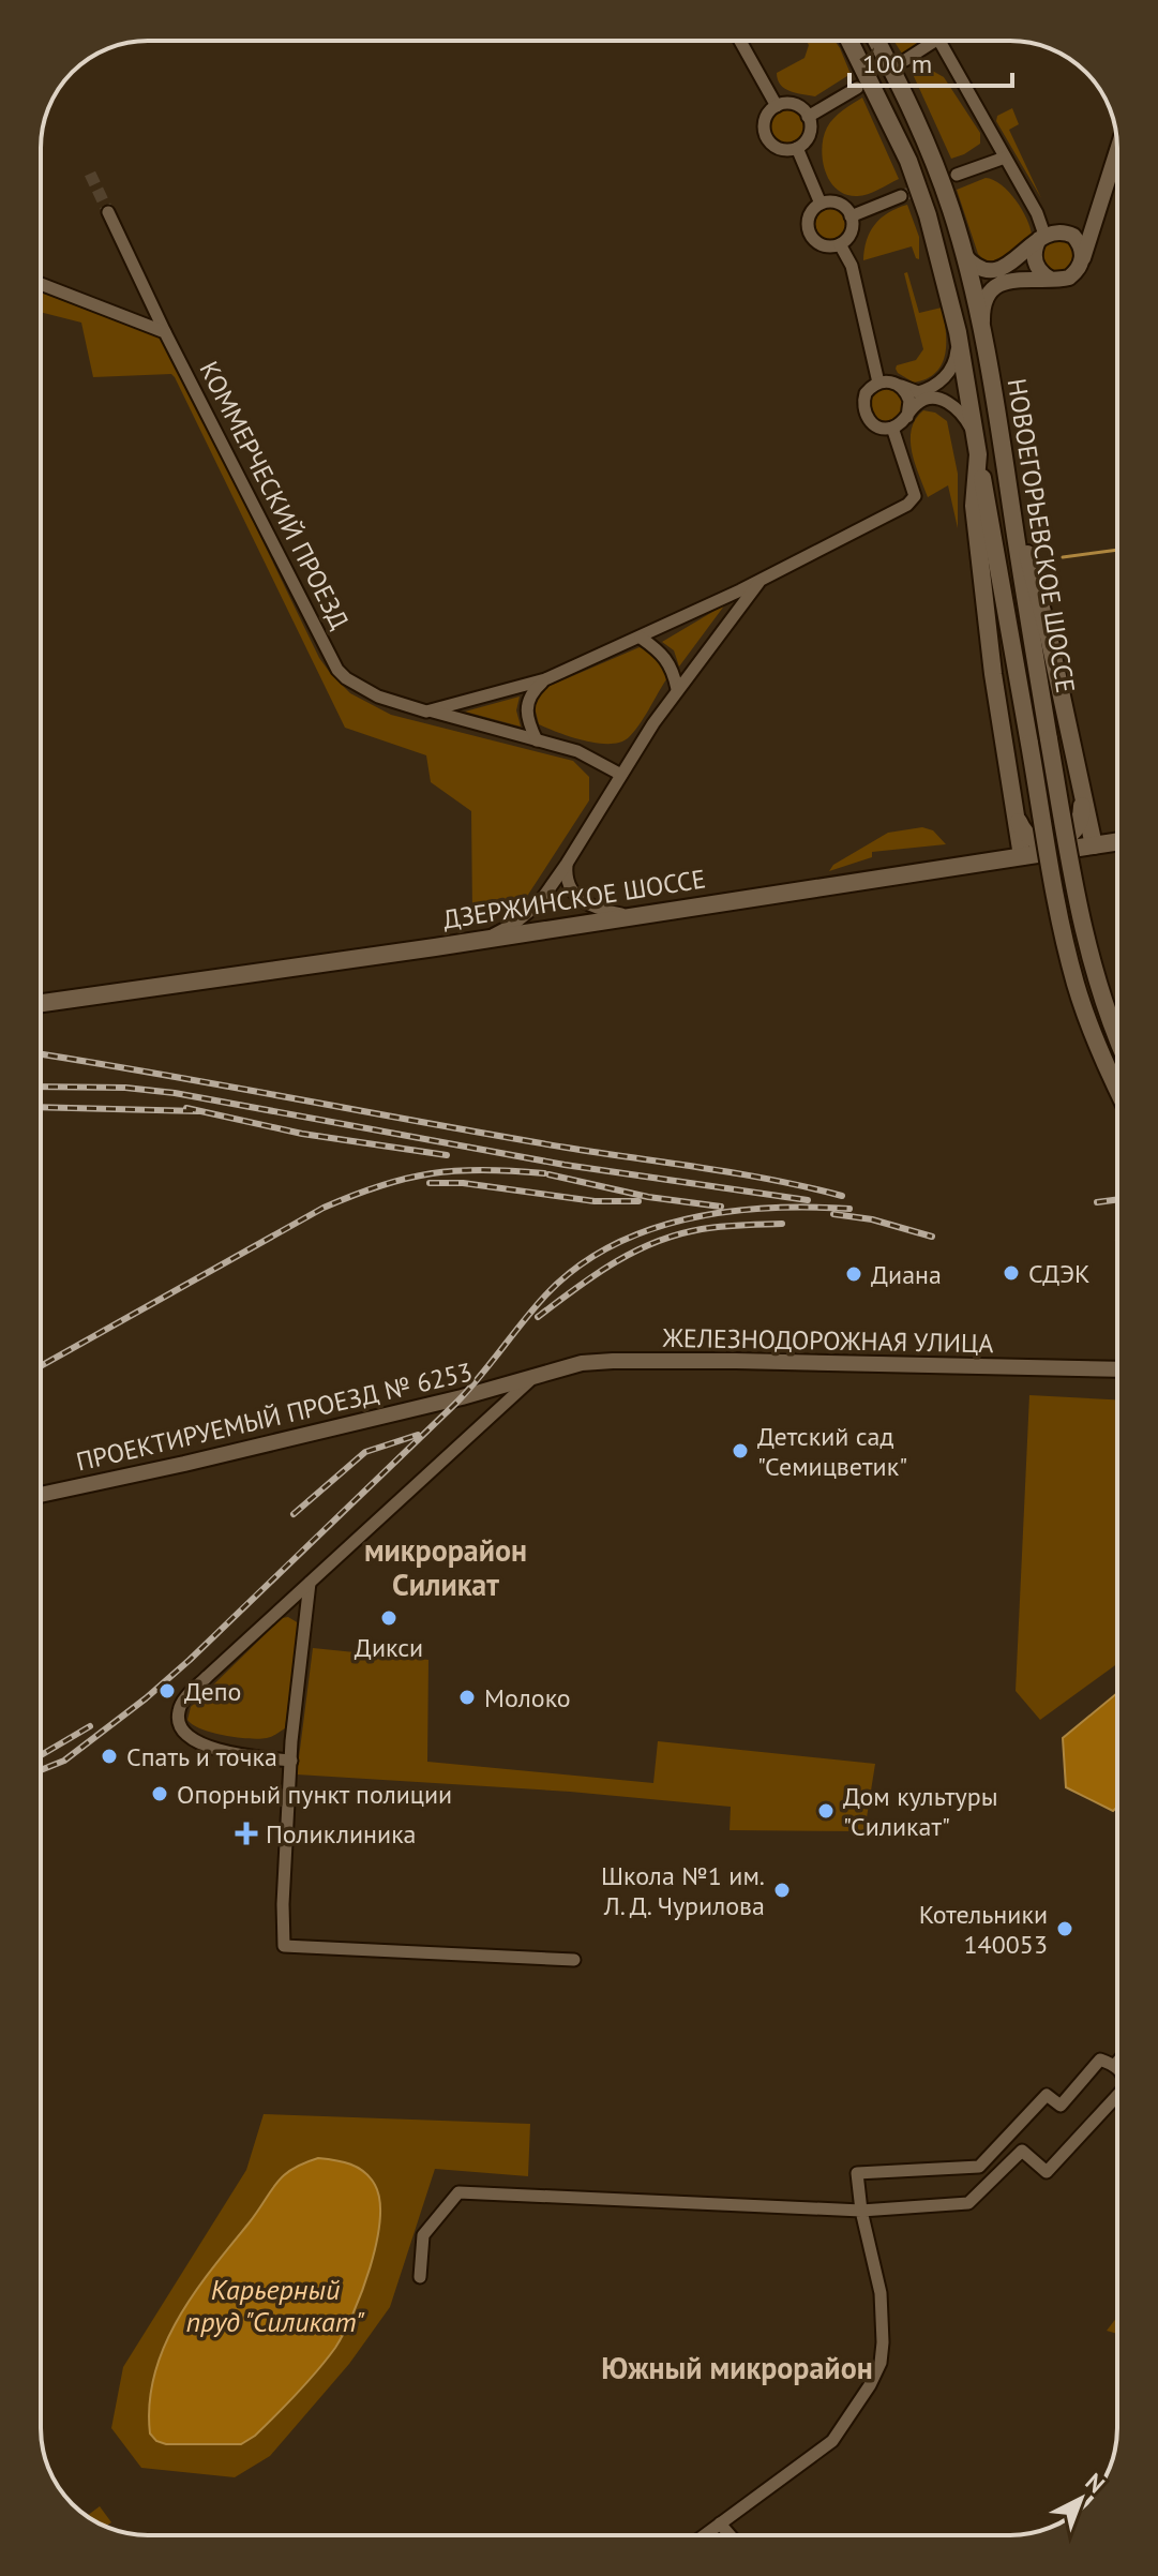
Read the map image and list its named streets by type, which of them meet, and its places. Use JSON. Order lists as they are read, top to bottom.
{
  "streets": {
    "main road": ["НОВОЕГОРЬЕВСКОЕ ШОССЕ", "ДЗЕРЖИНСКОЕ ШОССЕ"],
    "street": ["КОММЕРЧЕСКИЙ ПРОЕЗД", "ЖЕЛЕЗНОДОРОЖНАЯ УЛИЦА", "ПРОЕКТИРУЕМЫЙ ПРОЕЗД № 6253"]
  },
  "crossings": [
    ["ЖЕЛЕЗНОДОРОЖНАЯ УЛИЦА", "ПРОЕКТИРУЕМЫЙ ПРОЕЗД № 6253"]
  ],
  "districts": ["микрорайон Силикат", "Южный микрорайон"],
  "water": ["Карьерный пруд \"Силикат\""],
  "places": {
    "other": [
      "СДЭК",
      "Диана",
      "Детский сад \"Семицветик\"",
      "Дикси",
      "Депо",
      "Молоко",
      "Спать и точка",
      "Опорный пункт полиции",
      "Дом культуры \"Силикат\"",
      "Школа №1 им. Л. Д. Чурилова",
      "Котельники 140053"
    ],
    "health": ["Поликлиника"]
  },
  "scale_bar": "100 m",
  "north": "top right"
}
